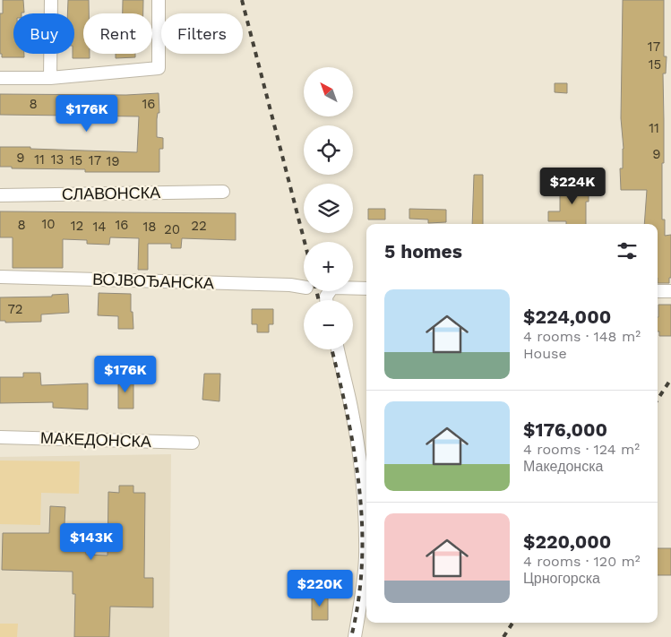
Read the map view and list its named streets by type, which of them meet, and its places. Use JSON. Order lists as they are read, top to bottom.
{
  "streets": {
    "street": ["СЛАВОНСКА", "ВОЈВОЂАНСКА", "МАКЕДОНСКА"]
  },
  "house_numbers": [
    "17",
    "15",
    "8",
    "16",
    "11",
    "9",
    "9",
    "11",
    "13",
    "15",
    "17",
    "19",
    "10",
    "8",
    "16",
    "12",
    "22",
    "14",
    "18",
    "20",
    "72"
  ],
  "north": "top left",
  "page": {
    "chip": ["Buy", "Rent", "Filters"],
    "map_buttons": ["+", "−"],
    "price": [
      "$176K",
      "$224K",
      "$176K",
      "$143K",
      "$220K"
    ],
    "heading": "5 homes",
    "list": [
      {
        "name": "$224,000",
        "note": "4 rooms · 148 m² · House"
      },
      {
        "name": "$176,000",
        "note": "4 rooms · 124 m² · Македонска"
      },
      {
        "name": "$220,000",
        "note": "4 rooms · 120 m² · Црногорска"
      }
    ]
  }
}
